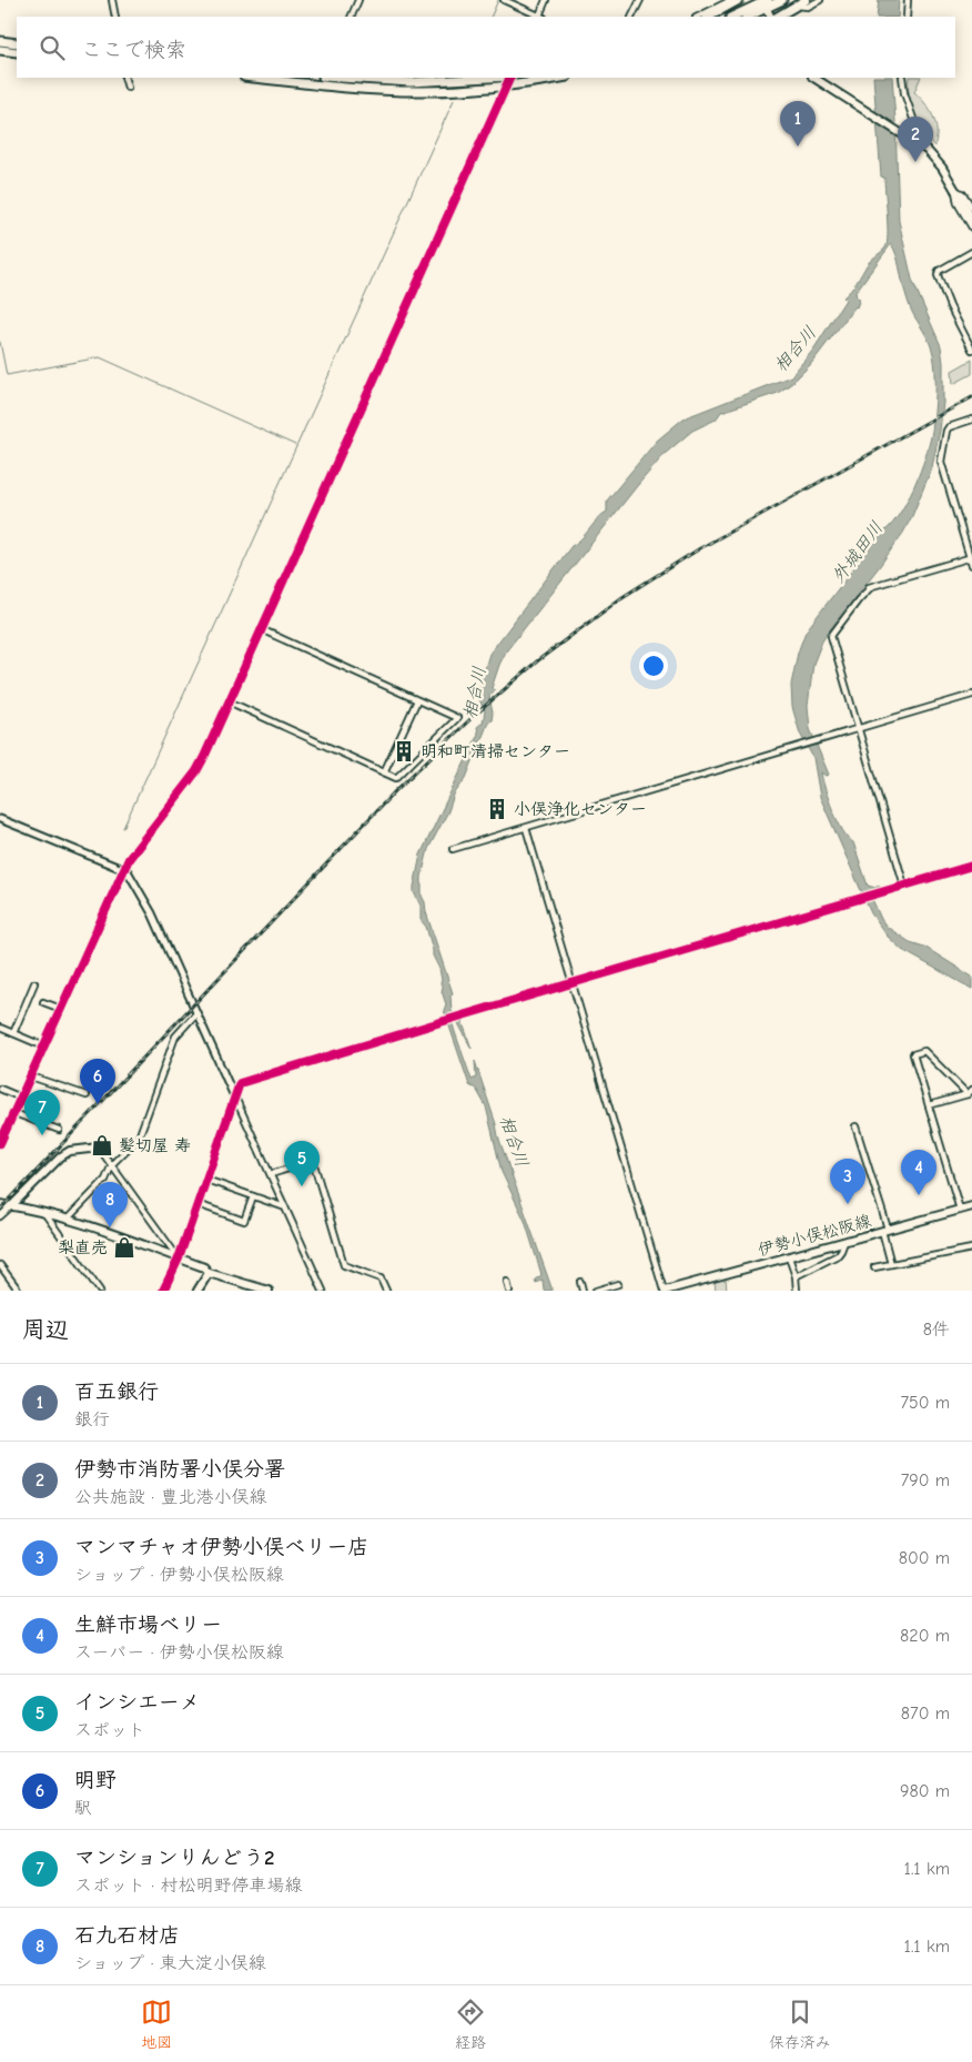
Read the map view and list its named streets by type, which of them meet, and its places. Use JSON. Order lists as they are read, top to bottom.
{
  "streets": {
    "main road": ["伊勢小俣松阪線"]
  },
  "water": ["相合川", "外城田川"],
  "places": {
    "building": ["明和町清掃センター", "小俣浄化センター"],
    "shop": ["髪切屋 寿", "梨直売"]
  },
  "page": {
    "search": "ここで検索",
    "pins": [
      "1",
      "2",
      "6",
      "7",
      "5",
      "4",
      "3",
      "8"
    ],
    "heading": ["周辺", "8件"],
    "list": [
      {
        "mark": "1",
        "name": "百五銀行",
        "note": "銀行",
        "value": "750 m"
      },
      {
        "mark": "2",
        "name": "伊勢市消防署小俣分署",
        "note": "公共施設 · 豊北港小俣線",
        "value": "790 m"
      },
      {
        "mark": "3",
        "name": "マンマチャオ伊勢小俣ベリー店",
        "note": "ショップ · 伊勢小俣松阪線",
        "value": "800 m"
      },
      {
        "mark": "4",
        "name": "生鮮市場ベリー",
        "note": "スーパー · 伊勢小俣松阪線",
        "value": "820 m"
      },
      {
        "mark": "5",
        "name": "インシエーメ",
        "note": "スポット",
        "value": "870 m"
      },
      {
        "mark": "6",
        "name": "明野",
        "note": "駅",
        "value": "980 m"
      },
      {
        "mark": "7",
        "name": "マンションりんどう2",
        "note": "スポット · 村松明野停車場線",
        "value": "1.1 km"
      },
      {
        "mark": "8",
        "name": "石九石材店",
        "note": "ショップ · 東大淀小俣線",
        "value": "1.1 km"
      }
    ],
    "nav": ["地図", "経路", "保存済み"]
  }
}
